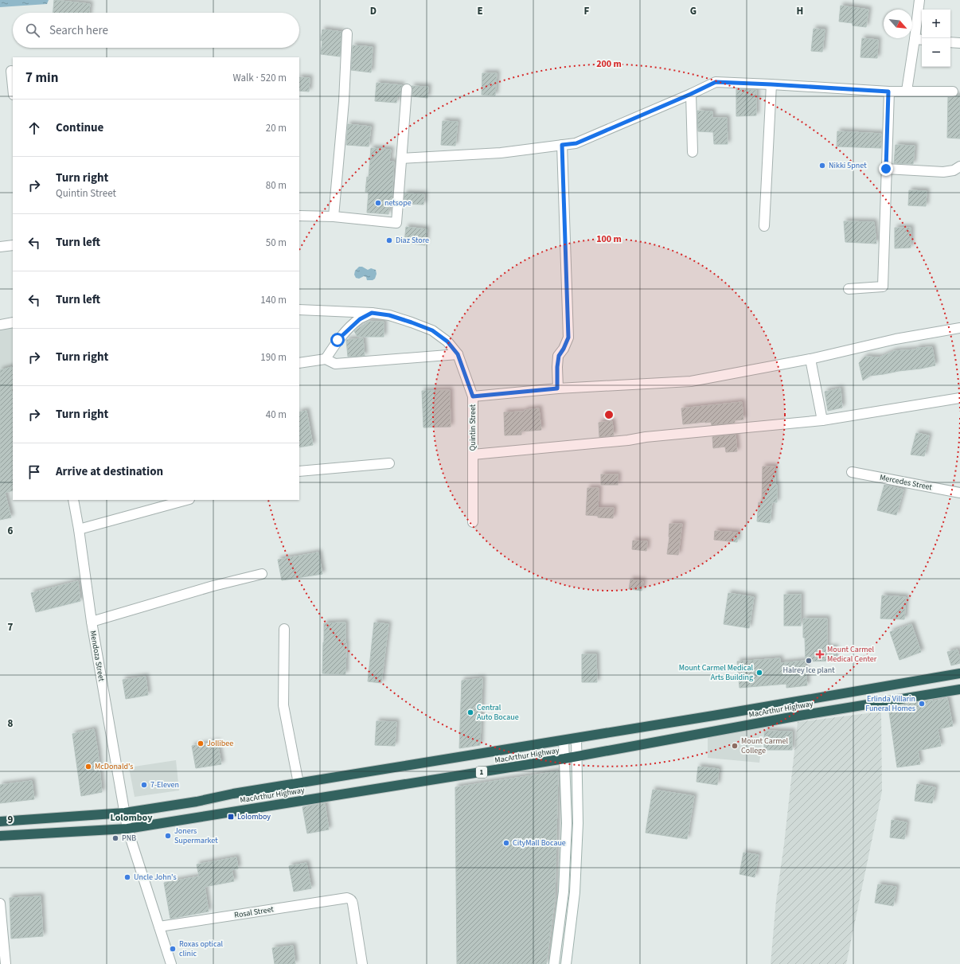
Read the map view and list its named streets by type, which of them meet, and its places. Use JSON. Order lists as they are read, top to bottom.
{
  "streets": {
    "highway": ["MacArthur Highway", "1"],
    "street": [
      "Quintin Street",
      "Mercedes Street",
      "Mendoza Street",
      "Rosal Street"
    ]
  },
  "crossings": [
    ["Mendoza Street", "MacArthur Highway"],
    ["Mendoza Street", "Rosal Street"]
  ],
  "districts": ["Lolomboy"],
  "places": {
    "other": [
      "Nikki 5pnet",
      "netsope",
      "Diaz Store",
      "Halrey Ice plant",
      "Mount Carmel Medical Arts Building",
      "Erlinda Villarin Funeral Homes",
      "Central Auto Bocaue",
      "Jollibee",
      "Mount Carmel College",
      "McDonald's",
      "7-Eleven",
      "Joners Supermarket",
      "PNB",
      "CityMall Bocaue",
      "Uncle John's",
      "Roxas optical clinic"
    ],
    "health": ["Mount Carmel Medical Center"],
    "transit": ["Lolomboy"]
  },
  "north": "bottom right",
  "page": {
    "map_buttons": ["+", "−"],
    "search": "Search here",
    "heading": ["7 min", "Walk · 520 m"],
    "list": [
      ["Continue", "20 m"],
      ["Turn right", "Quintin Street", "80 m"],
      ["Turn left", "50 m"],
      ["Turn left", "140 m"],
      ["Turn right", "190 m"],
      ["Turn right", "40 m"],
      "Arrive at destination"
    ]
  },
  "grid": {
    "columns": [
      "D",
      "E",
      "F",
      "G",
      "H"
    ],
    "rows": [
      "6",
      "7",
      "8",
      "9"
    ]
  },
  "rings": ["200 m", "100 m"]
}
